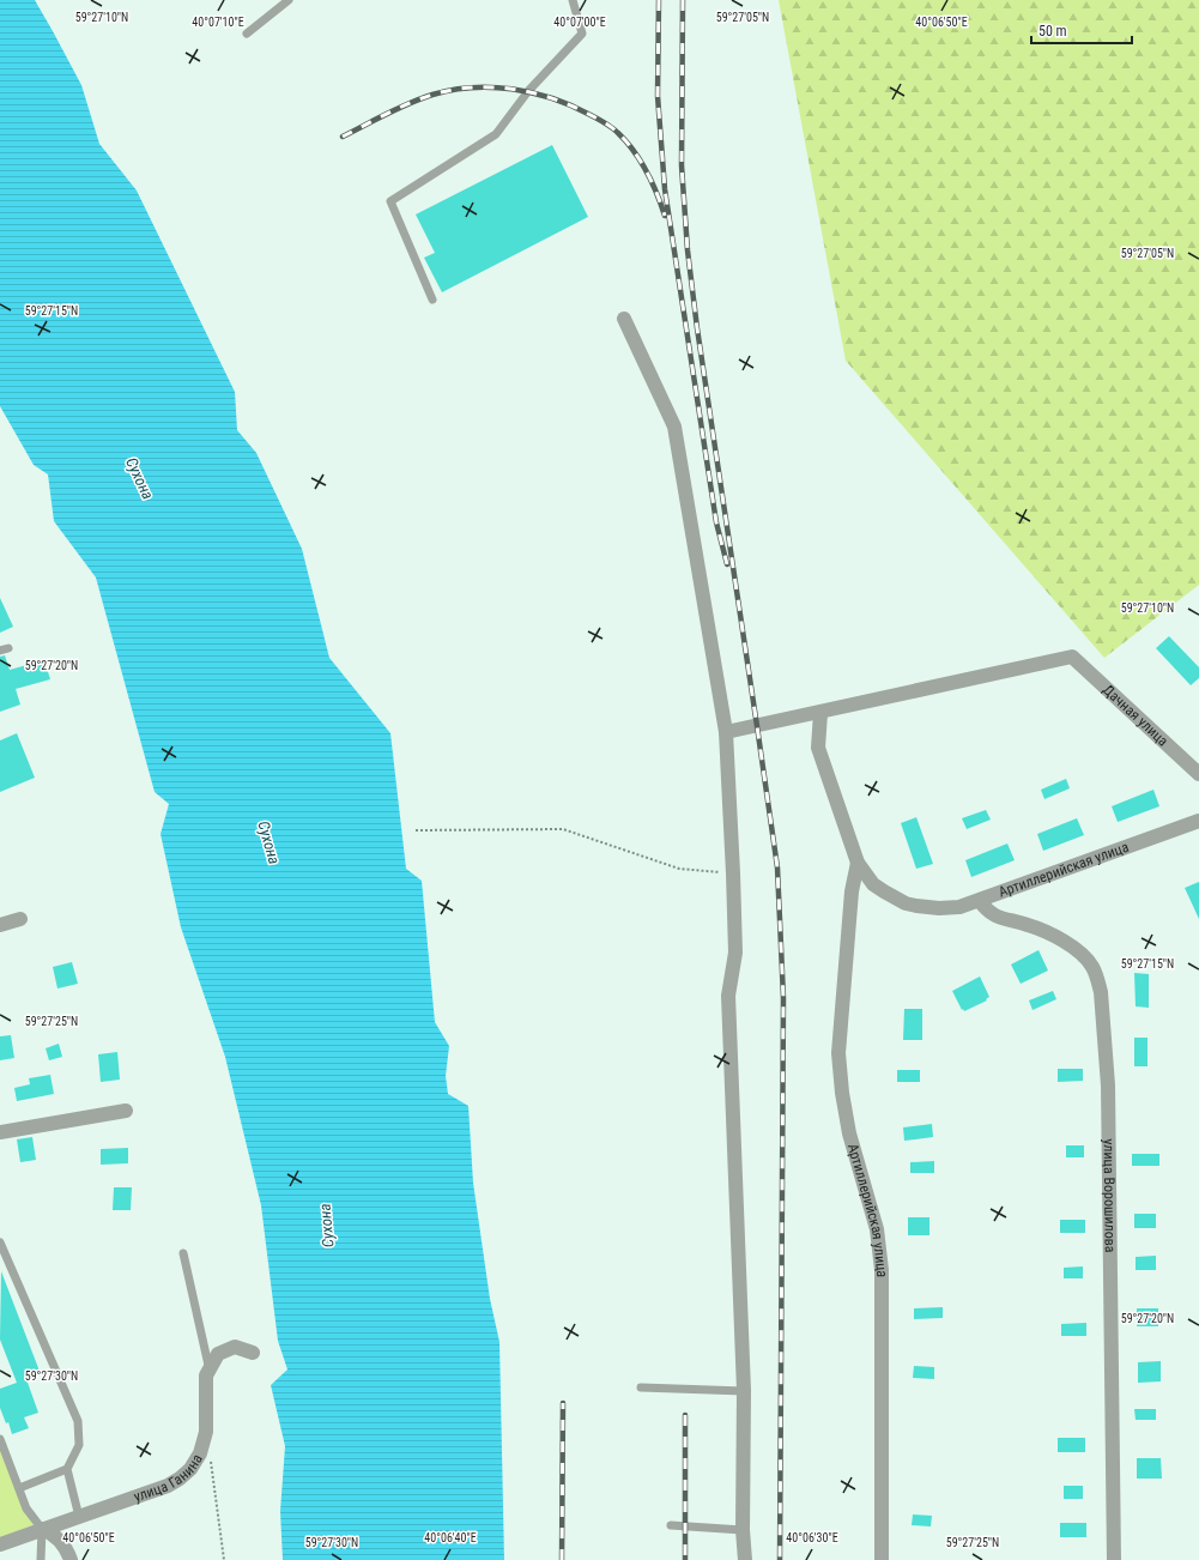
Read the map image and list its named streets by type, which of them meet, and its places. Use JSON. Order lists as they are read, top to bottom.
{
  "streets": {
    "street": [
      "Дачная улица",
      "Артиллерийская улица",
      "улица Ворошилова",
      "улица Ганина"
    ]
  },
  "crossings": [
    ["Дачная улица", "Артиллерийская улица"],
    ["Артиллерийская улица", "улица Ворошилова"]
  ],
  "water": ["Сухона"],
  "scale_bar": "50 m",
  "coordinates": [
    "59°27'10\"N",
    "59°27'05\"N",
    "40°07'10\"E",
    "40°07'00\"E",
    "40°06'50\"E",
    "59°27'15\"N",
    "59°27'20\"N",
    "59°27'25\"N",
    "59°27'30\"N",
    "40°06'40\"E",
    "40°06'30\"E"
  ]
}
